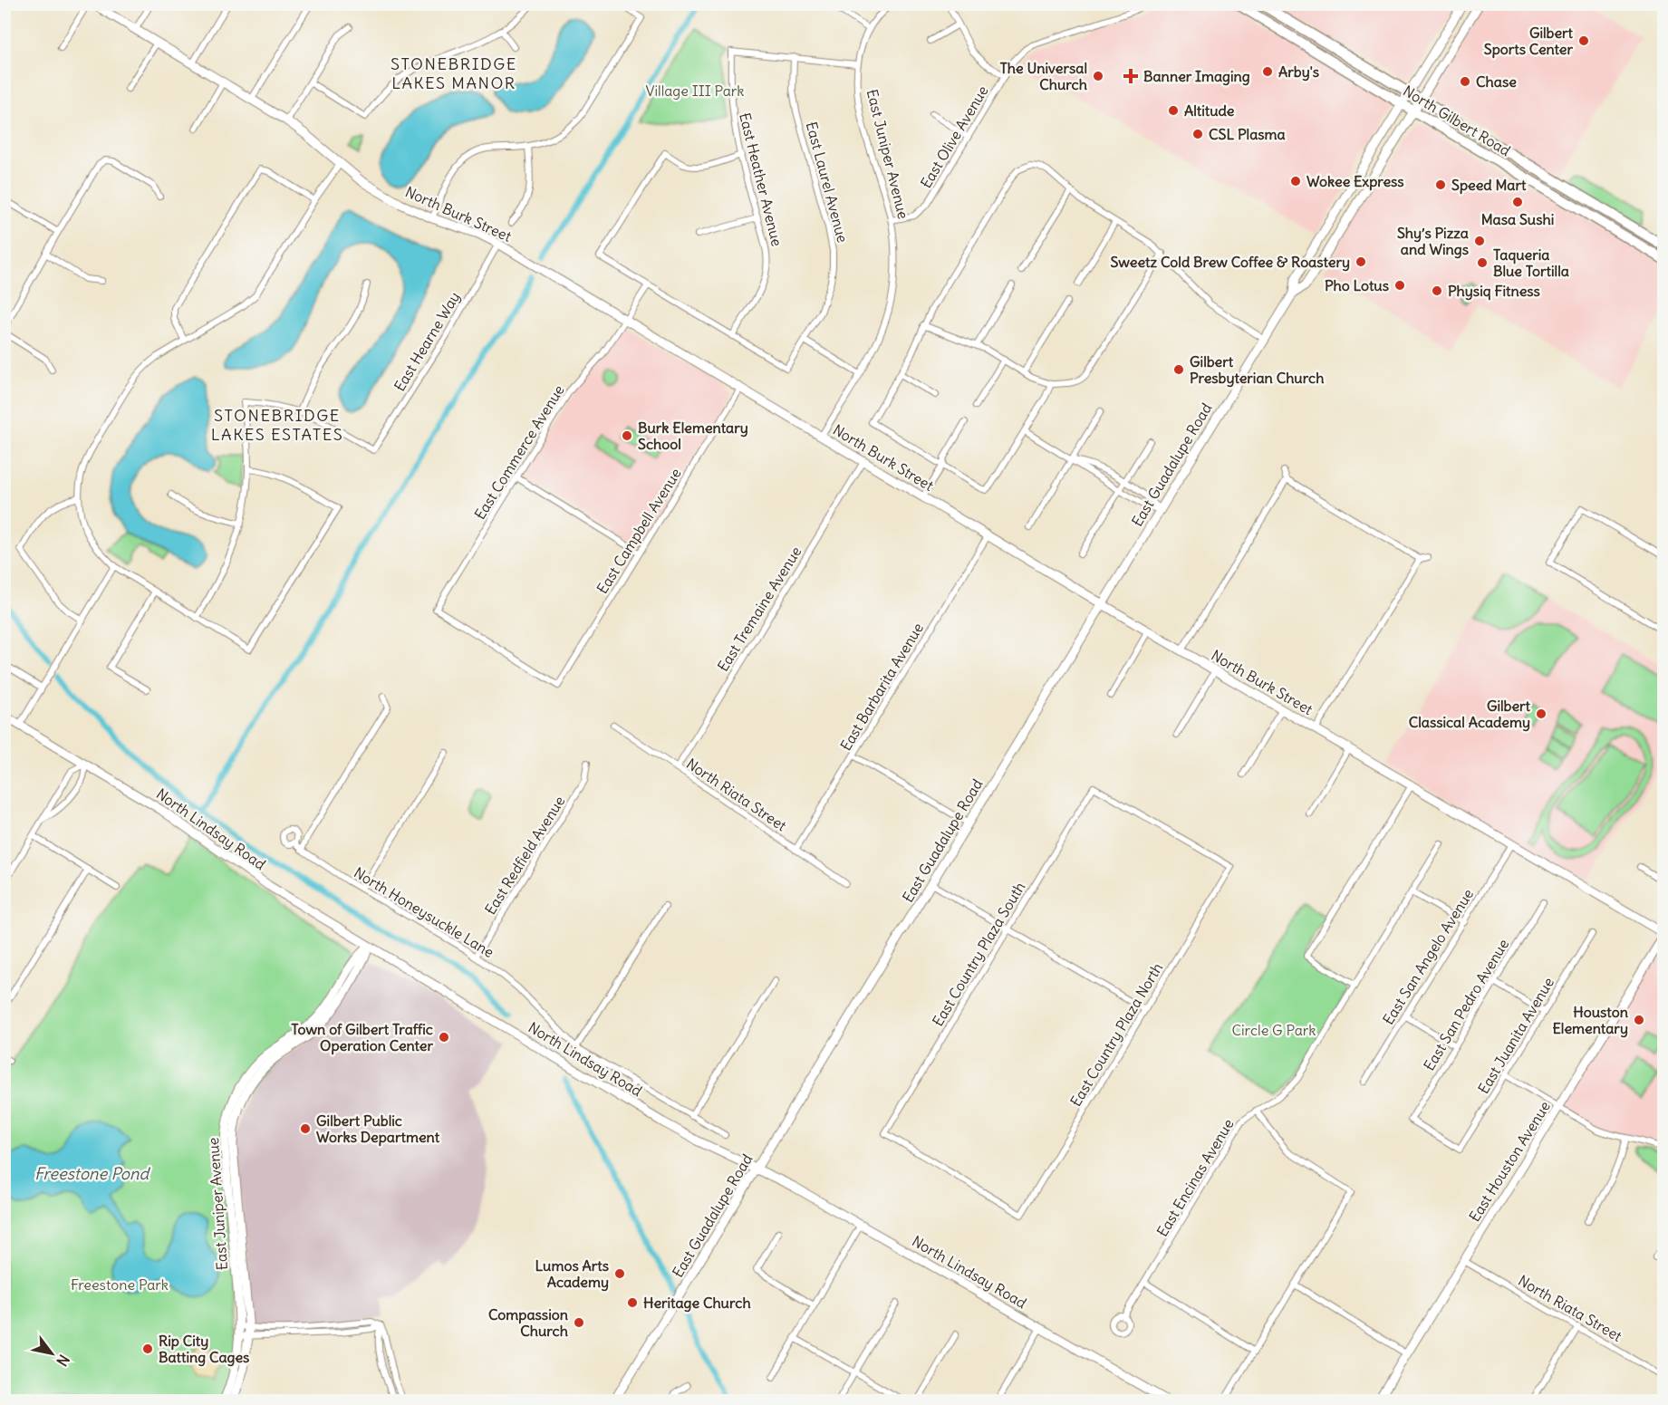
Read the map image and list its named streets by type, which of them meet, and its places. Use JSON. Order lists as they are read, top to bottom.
{
  "streets": {
    "main road": [
      "North Gilbert Road",
      "East Juniper Avenue",
      "North Burk Street",
      "East Guadalupe Road",
      "North Lindsay Road",
      "East Houston Avenue"
    ],
    "street": [
      "East Olive Avenue",
      "East Heather Avenue",
      "East Laurel Avenue",
      "East Hearne Way",
      "East Commerce Avenue",
      "East Campbell Avenue",
      "East Tremaine Avenue",
      "East Barbarita Avenue",
      "North Riata Street",
      "East Redfield Avenue",
      "North Honeysuckle Lane",
      "East Country Plaza South",
      "East San Angelo Avenue",
      "East San Pedro Avenue",
      "East Country Plaza North",
      "East Juanita Avenue",
      "East Encinas Avenue"
    ]
  },
  "crossings": [
    ["North Gilbert Road", "East Guadalupe Road"],
    ["East Olive Avenue", "East Juniper Avenue"],
    ["East Juniper Avenue", "North Burk Street"],
    ["East Juniper Avenue", "North Lindsay Road"],
    ["East Heather Avenue", "East Laurel Avenue"],
    ["North Burk Street", "East Hearne Way"],
    ["North Burk Street", "East Commerce Avenue"],
    ["North Burk Street", "East Guadalupe Road"],
    ["North Burk Street", "East Campbell Avenue"],
    ["North Burk Street", "East Tremaine Avenue"],
    ["North Burk Street", "East Barbarita Avenue"],
    ["North Burk Street", "East San Angelo Avenue"],
    ["North Burk Street", "East Houston Avenue"],
    ["East Commerce Avenue", "East Campbell Avenue"],
    ["East Guadalupe Road", "North Lindsay Road"],
    ["East Tremaine Avenue", "North Riata Street"],
    ["East Barbarita Avenue", "North Riata Street"],
    ["North Riata Street", "East Houston Avenue"],
    ["East Redfield Avenue", "North Honeysuckle Lane"],
    ["East Country Plaza South", "East Country Plaza North"],
    ["East San Pedro Avenue", "East Juanita Avenue"]
  ],
  "districts": ["STONEBRIDGE LAKES MANOR", "STONEBRIDGE LAKES ESTATES"],
  "water": ["Freestone Pond"],
  "parks": ["Village III Park", "Circle G Park", "Freestone Park"],
  "places": {
    "other": [
      "Gilbert Sports Center",
      "Arby's",
      "The Universal Church",
      "Chase",
      "Altitude",
      "CSL Plasma",
      "Wokee Express",
      "Speed Mart",
      "Masa Sushi",
      "Shy’s Pizza and Wings",
      "Sweetz Cold Brew Coffee & Roastery",
      "Taqueria Blue Tortilla",
      "Pho Lotus",
      "Physiq Fitness",
      "Gilbert Presbyterian Church",
      "Burk Elementary School",
      "Gilbert Classical Academy",
      "Houston Elementary",
      "Town of Gilbert Traffic Operation Center",
      "Gilbert Public Works Department",
      "Lumos Arts Academy",
      "Heritage Church",
      "Compassion Church",
      "Rip City Batting Cages"
    ],
    "health": ["Banner Imaging"]
  },
  "north": "bottom right"
}
